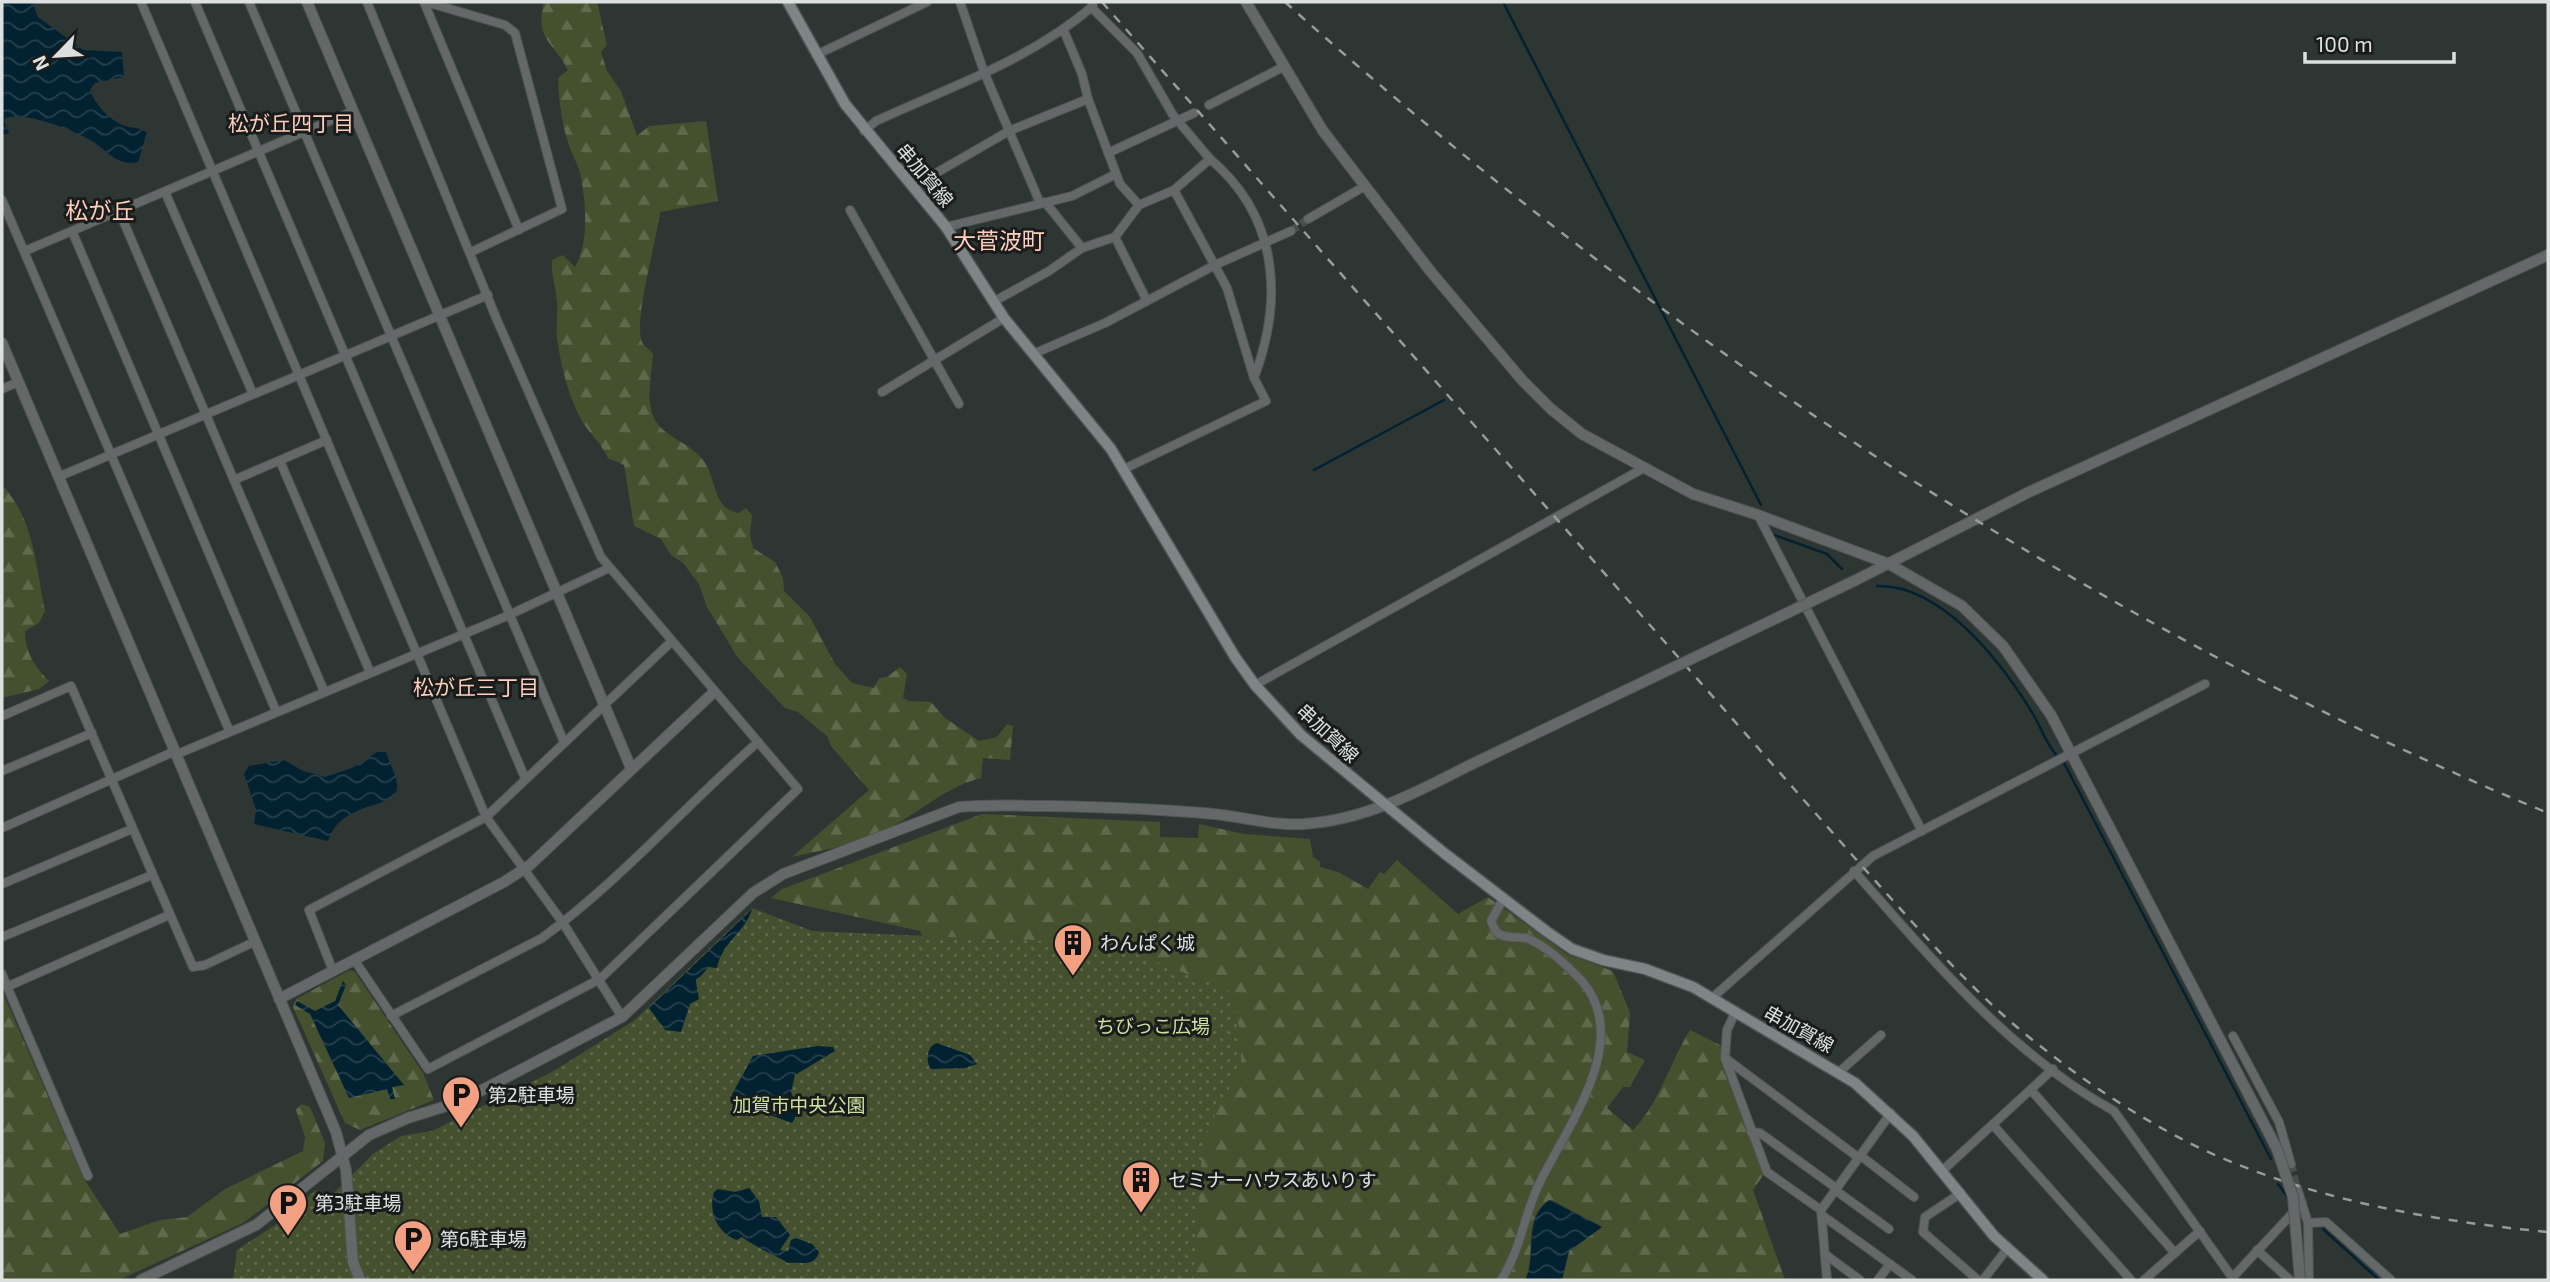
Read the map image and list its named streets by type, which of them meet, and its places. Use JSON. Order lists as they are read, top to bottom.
{
  "streets": {
    "main road": ["串加賀線"]
  },
  "districts": [
    "松が丘四丁目",
    "松が丘",
    "大菅波町",
    "松が丘三丁目"
  ],
  "parks": ["ちびっこ広場", "加賀市中央公園"],
  "places": {
    "building": ["わんぱく城", "セミナーハウスあいりす"],
    "parking": ["第2駐車場", "第3駐車場", "第6駐車場"]
  },
  "scale_bar": "100 m",
  "north": "bottom left"
}
